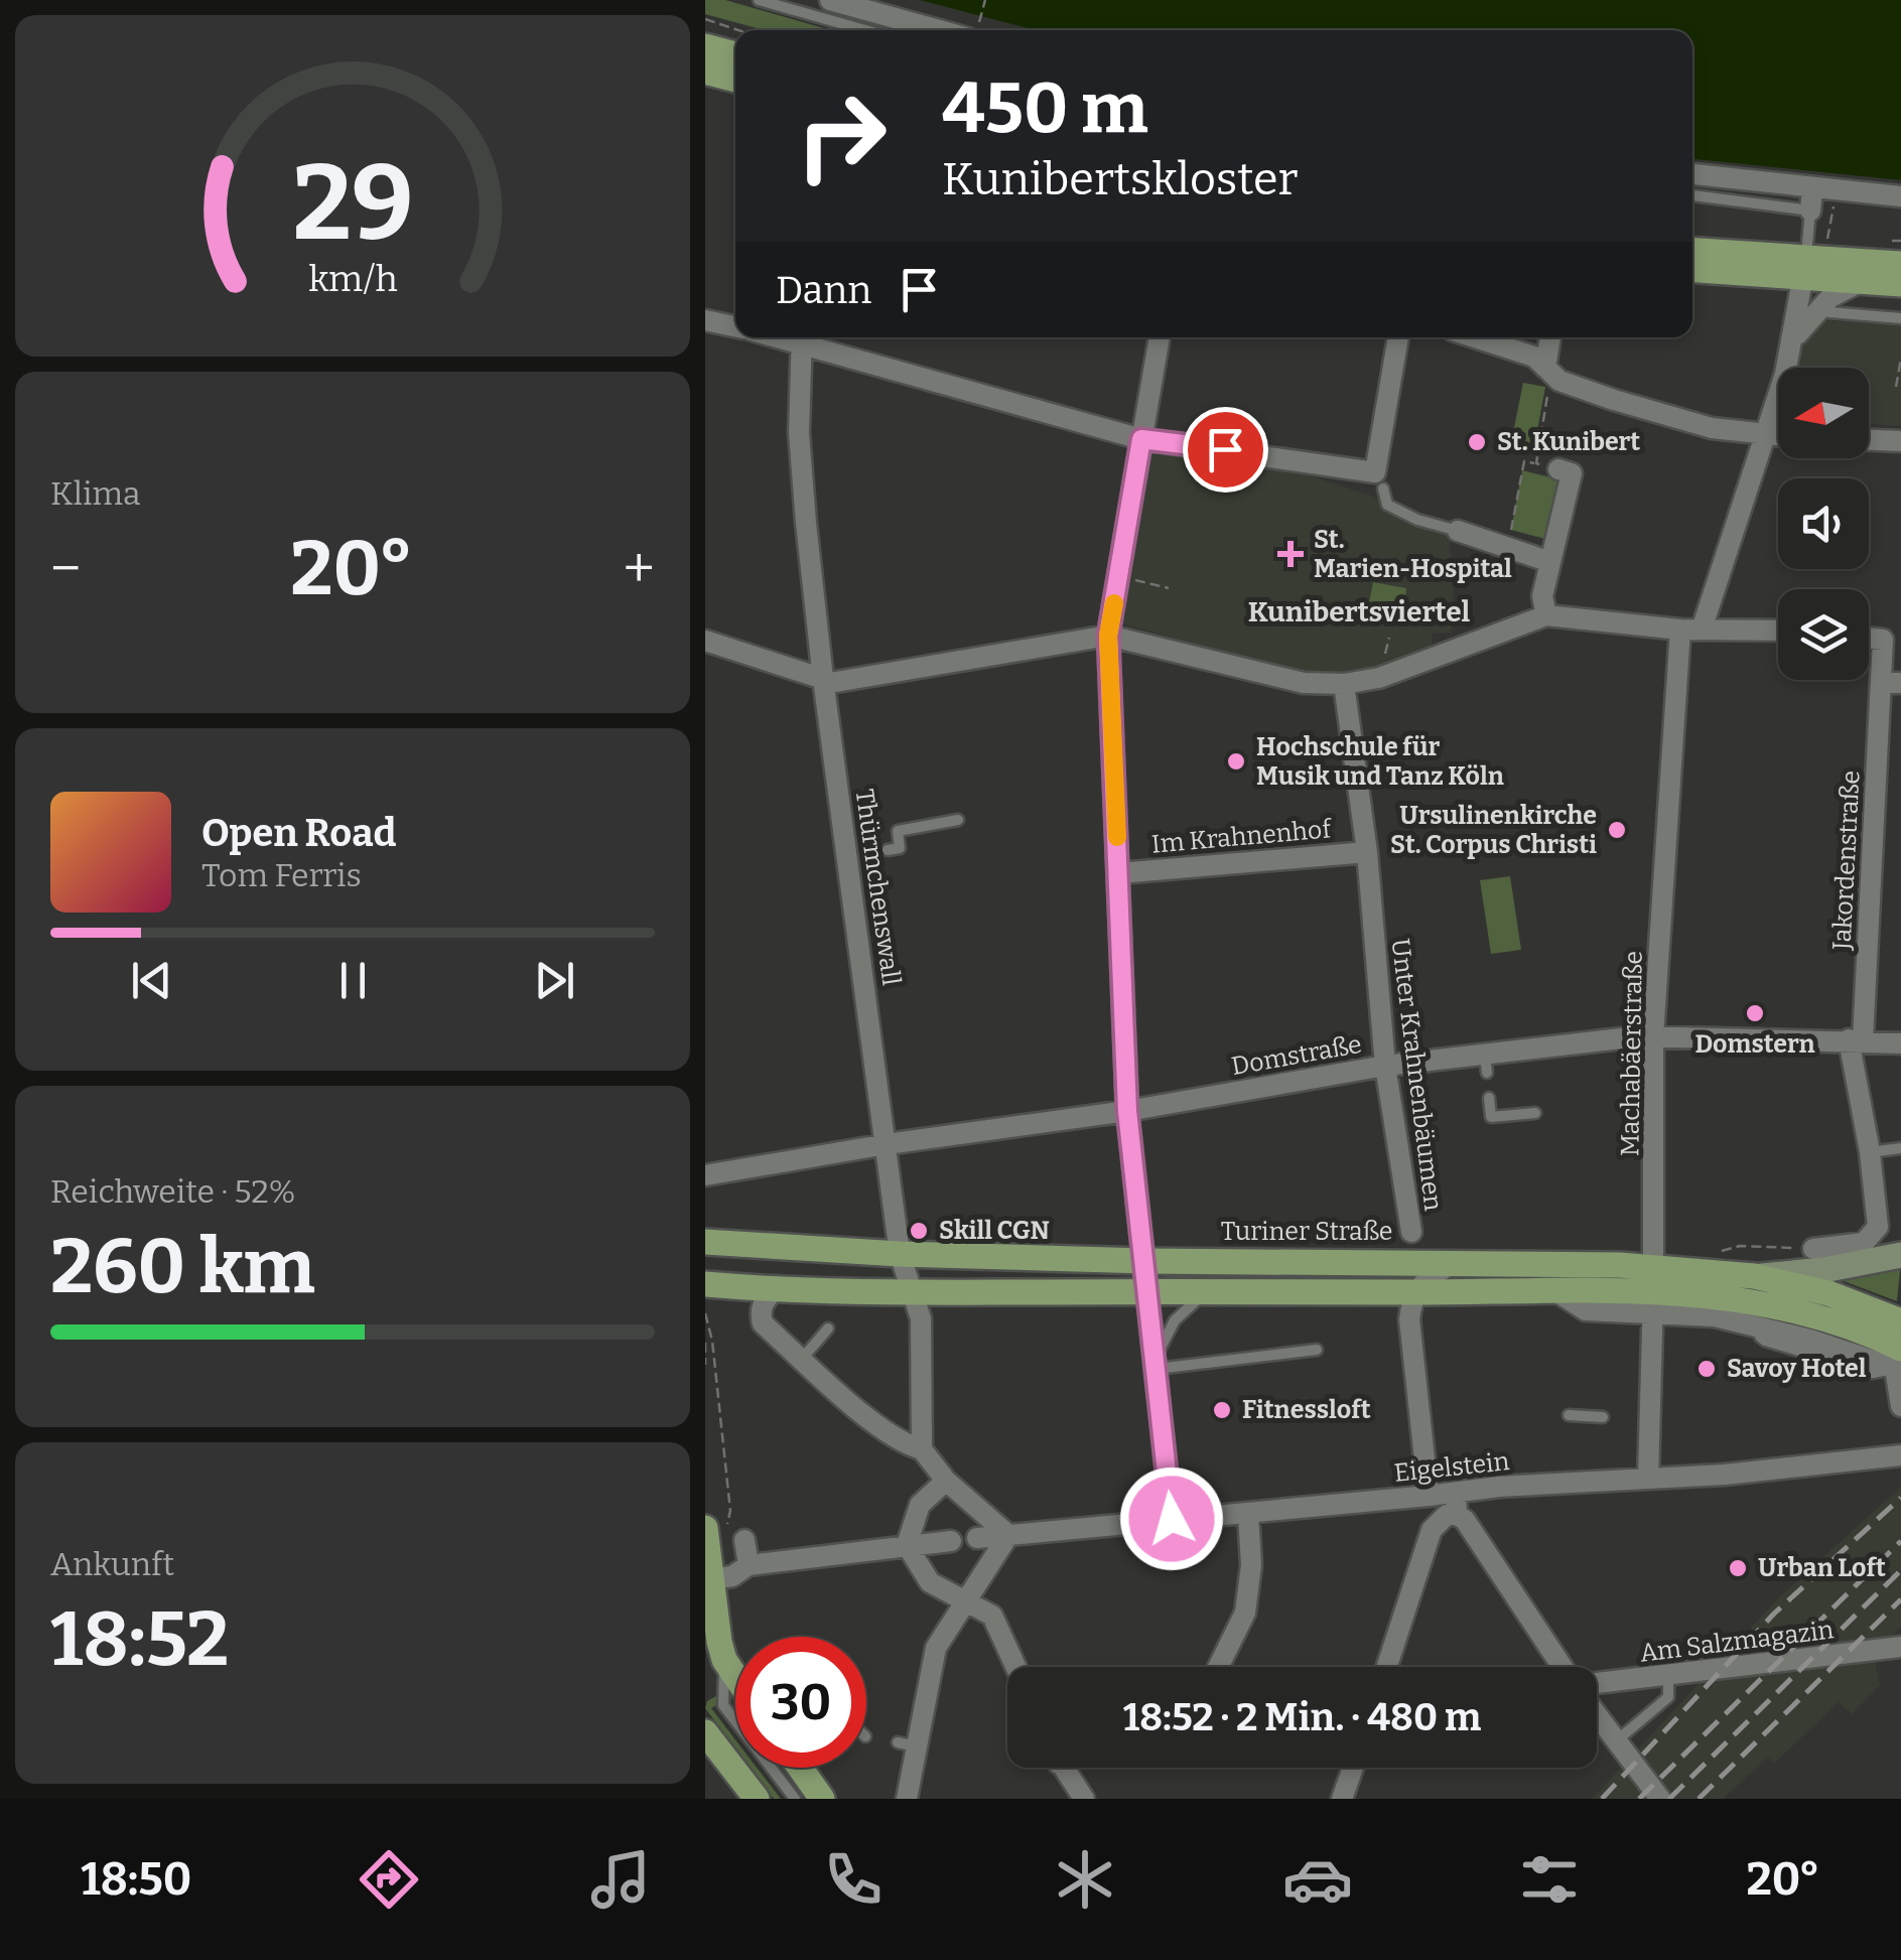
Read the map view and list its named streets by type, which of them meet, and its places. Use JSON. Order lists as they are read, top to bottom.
{
  "streets": {
    "main road": ["Turiner Straße"],
    "street": [
      "Im Krahnenhof",
      "Jakordenstraße",
      "Thürmchenswall",
      "Machabäerstraße",
      "Domstraße",
      "Unter Krahnenbäumen",
      "Eigelstein",
      "Am Salzmagazin"
    ]
  },
  "crossings": [
    ["Im Krahnenhof", "Unter Krahnenbäumen"],
    ["Jakordenstraße", "Domstraße"],
    ["Thürmchenswall", "Domstraße"],
    ["Thürmchenswall", "Turiner Straße"],
    ["Machabäerstraße", "Domstraße"],
    ["Machabäerstraße", "Turiner Straße"],
    ["Machabäerstraße", "Eigelstein"],
    ["Domstraße", "Unter Krahnenbäumen"]
  ],
  "districts": ["Kunibertsviertel"],
  "places": {
    "other": [
      "St. Kunibert",
      "Hochschule für Musik und Tanz Köln",
      "Ursulinenkirche St. Corpus Christi",
      "Domstern",
      "Skill CGN",
      "Savoy Hotel",
      "Fitnessloft",
      "Urban Loft"
    ],
    "health": ["St. Marien-Hospital"]
  },
  "north": "left",
  "page": {
    "turn": ["450 m", "Kunibertskloster"],
    "then": "Dann",
    "tile": [
      "Klima",
      ["Reichweite · 52%", "260 km"],
      ["Ankunft", "18:52"]
    ],
    "heat": ["−", "20°", "+"],
    "song": ["Open Road", "Tom Ferris"],
    "limit": "30",
    "trip": "18:52 · 2 Min. · 480 m",
    "tabs": ["18:50", "20°"],
    "gauge": ["29", "km/h"]
  }
}
